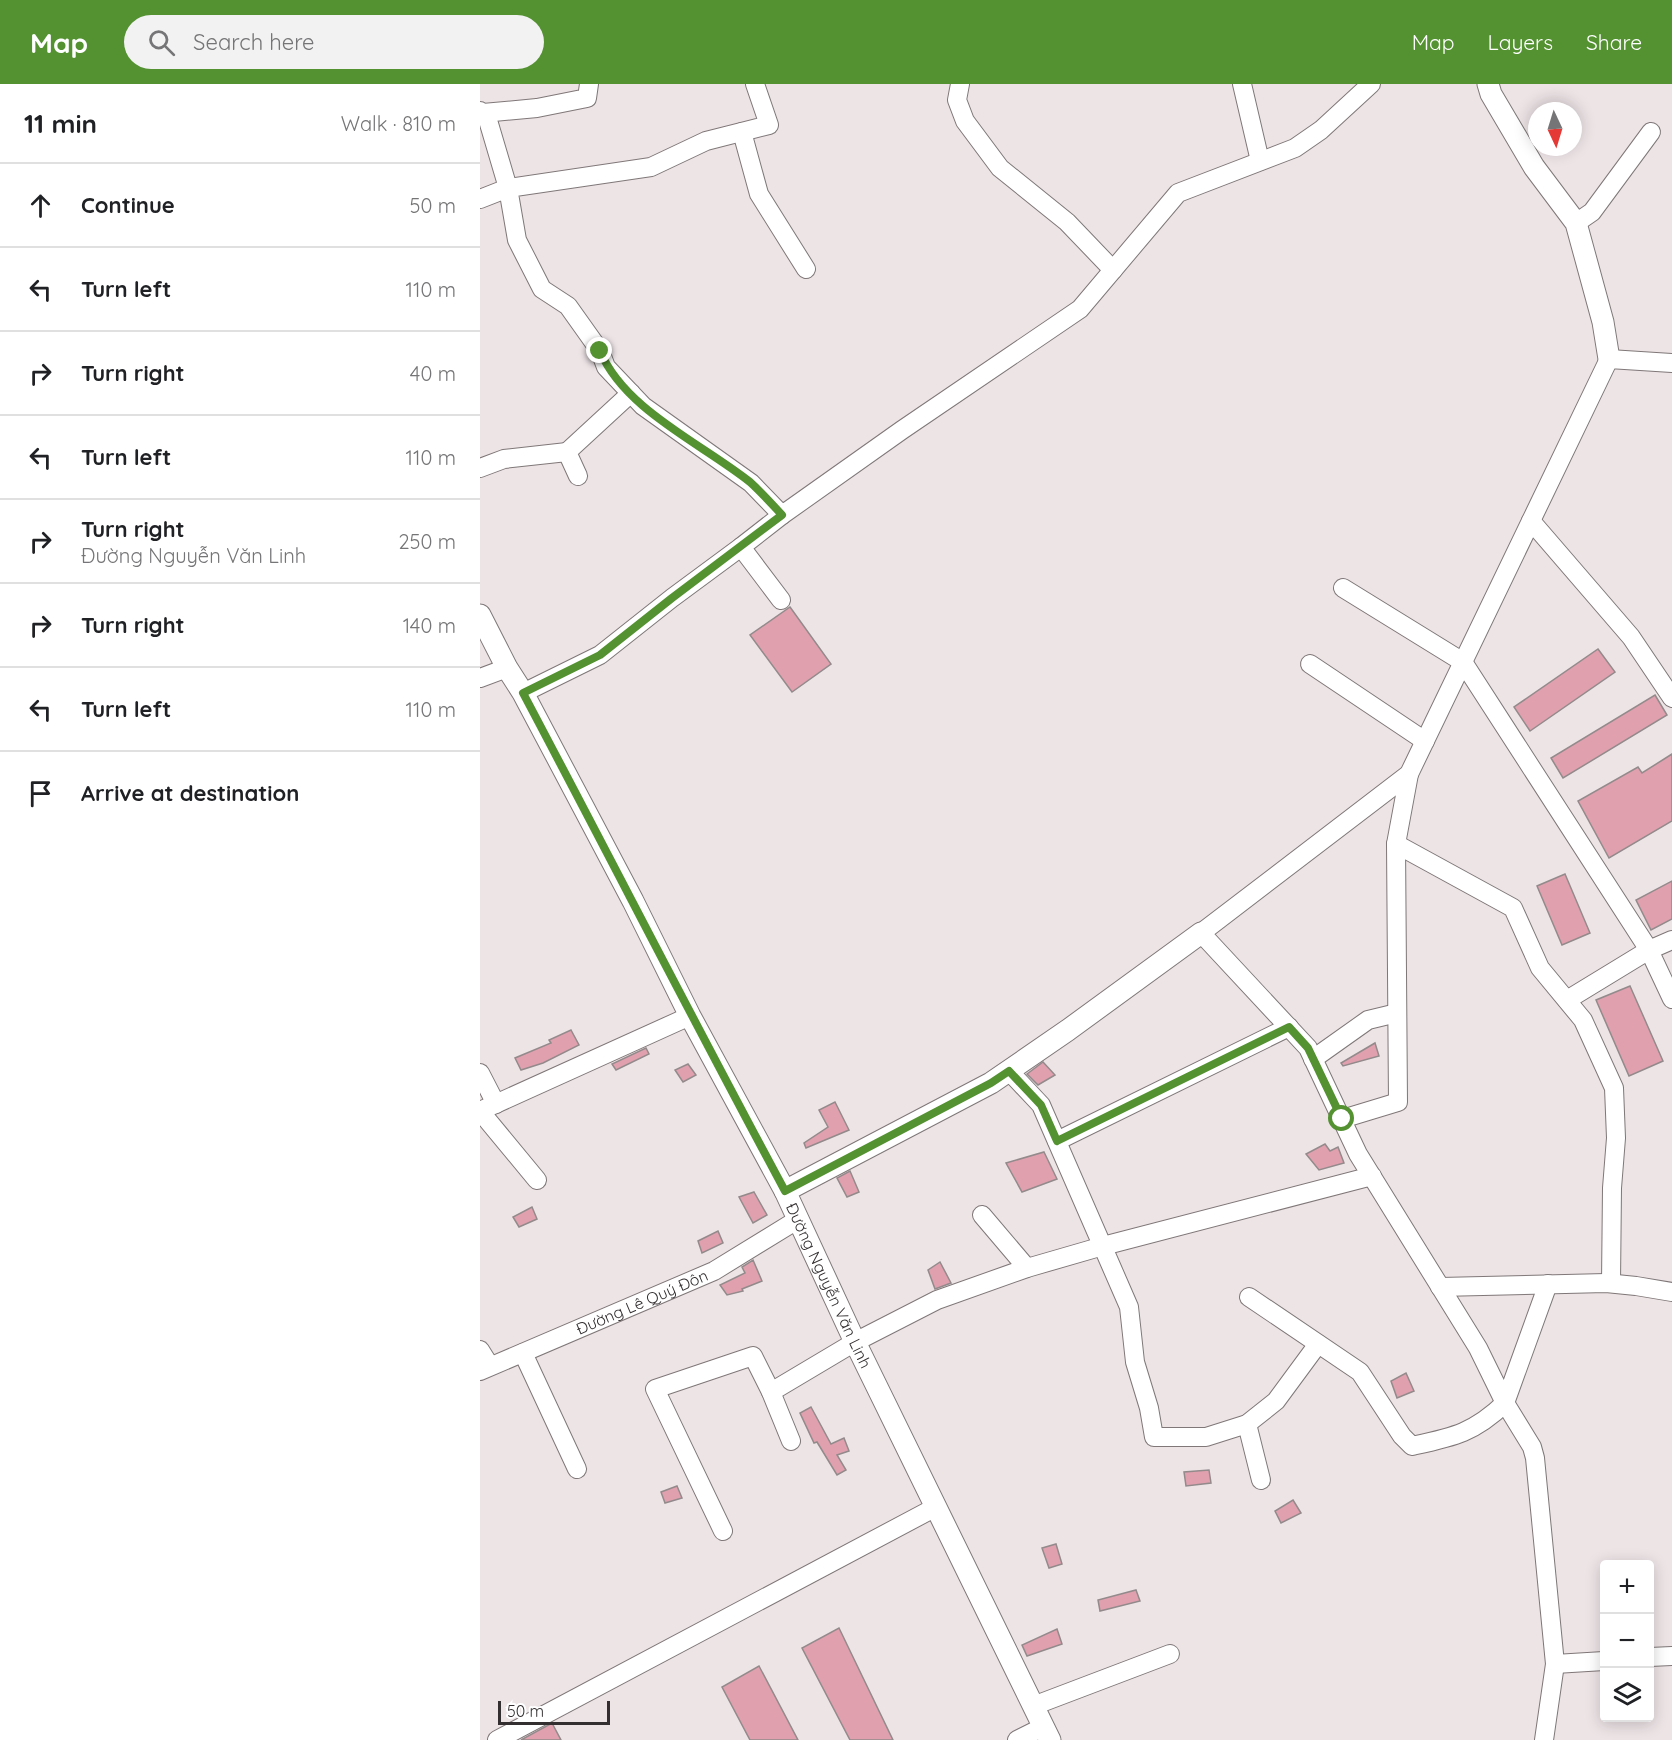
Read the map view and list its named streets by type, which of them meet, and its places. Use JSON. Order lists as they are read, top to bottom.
{
  "streets": {
    "street": ["Đường Nguyễn Văn Linh", "Đường Lê Quý Đôn"]
  },
  "crossings": [
    ["Đường Nguyễn Văn Linh", "Đường Lê Quý Đôn"]
  ],
  "scale_bar": "50 m",
  "north": "bottom",
  "page": {
    "header": "Map",
    "search": "Search here",
    "nav": ["Map", "Layers", "Share"],
    "heading": ["11 min", "Walk · 810 m"],
    "list": [
      ["Continue", "50 m"],
      ["Turn left", "110 m"],
      ["Turn right", "40 m"],
      ["Turn left", "110 m"],
      ["Turn right", "Đường Nguyễn Văn Linh", "250 m"],
      ["Turn right", "140 m"],
      ["Turn left", "110 m"],
      "Arrive at destination"
    ],
    "map_buttons": ["+", "−"],
    "scale": "50 m"
  }
}
